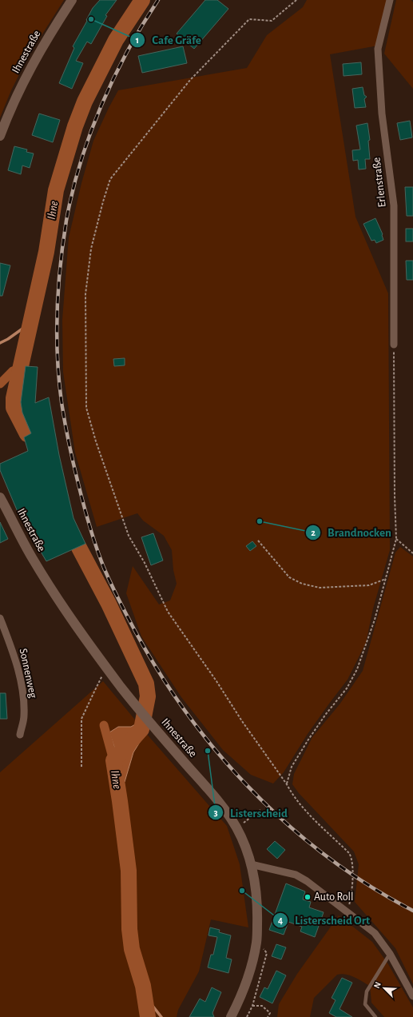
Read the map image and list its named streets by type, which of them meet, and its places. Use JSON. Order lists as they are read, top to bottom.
{
  "streets": {
    "main road": ["Ihnestraße"],
    "street": ["Erlenstraße", "Sonnenweg"]
  },
  "water": ["Ihne"],
  "places": [
    "Cafe Gräfe",
    "Brandnocken",
    "Listerscheid",
    "Listerscheid Ort",
    "Auto Roll"
  ],
  "north": "top left"
}
